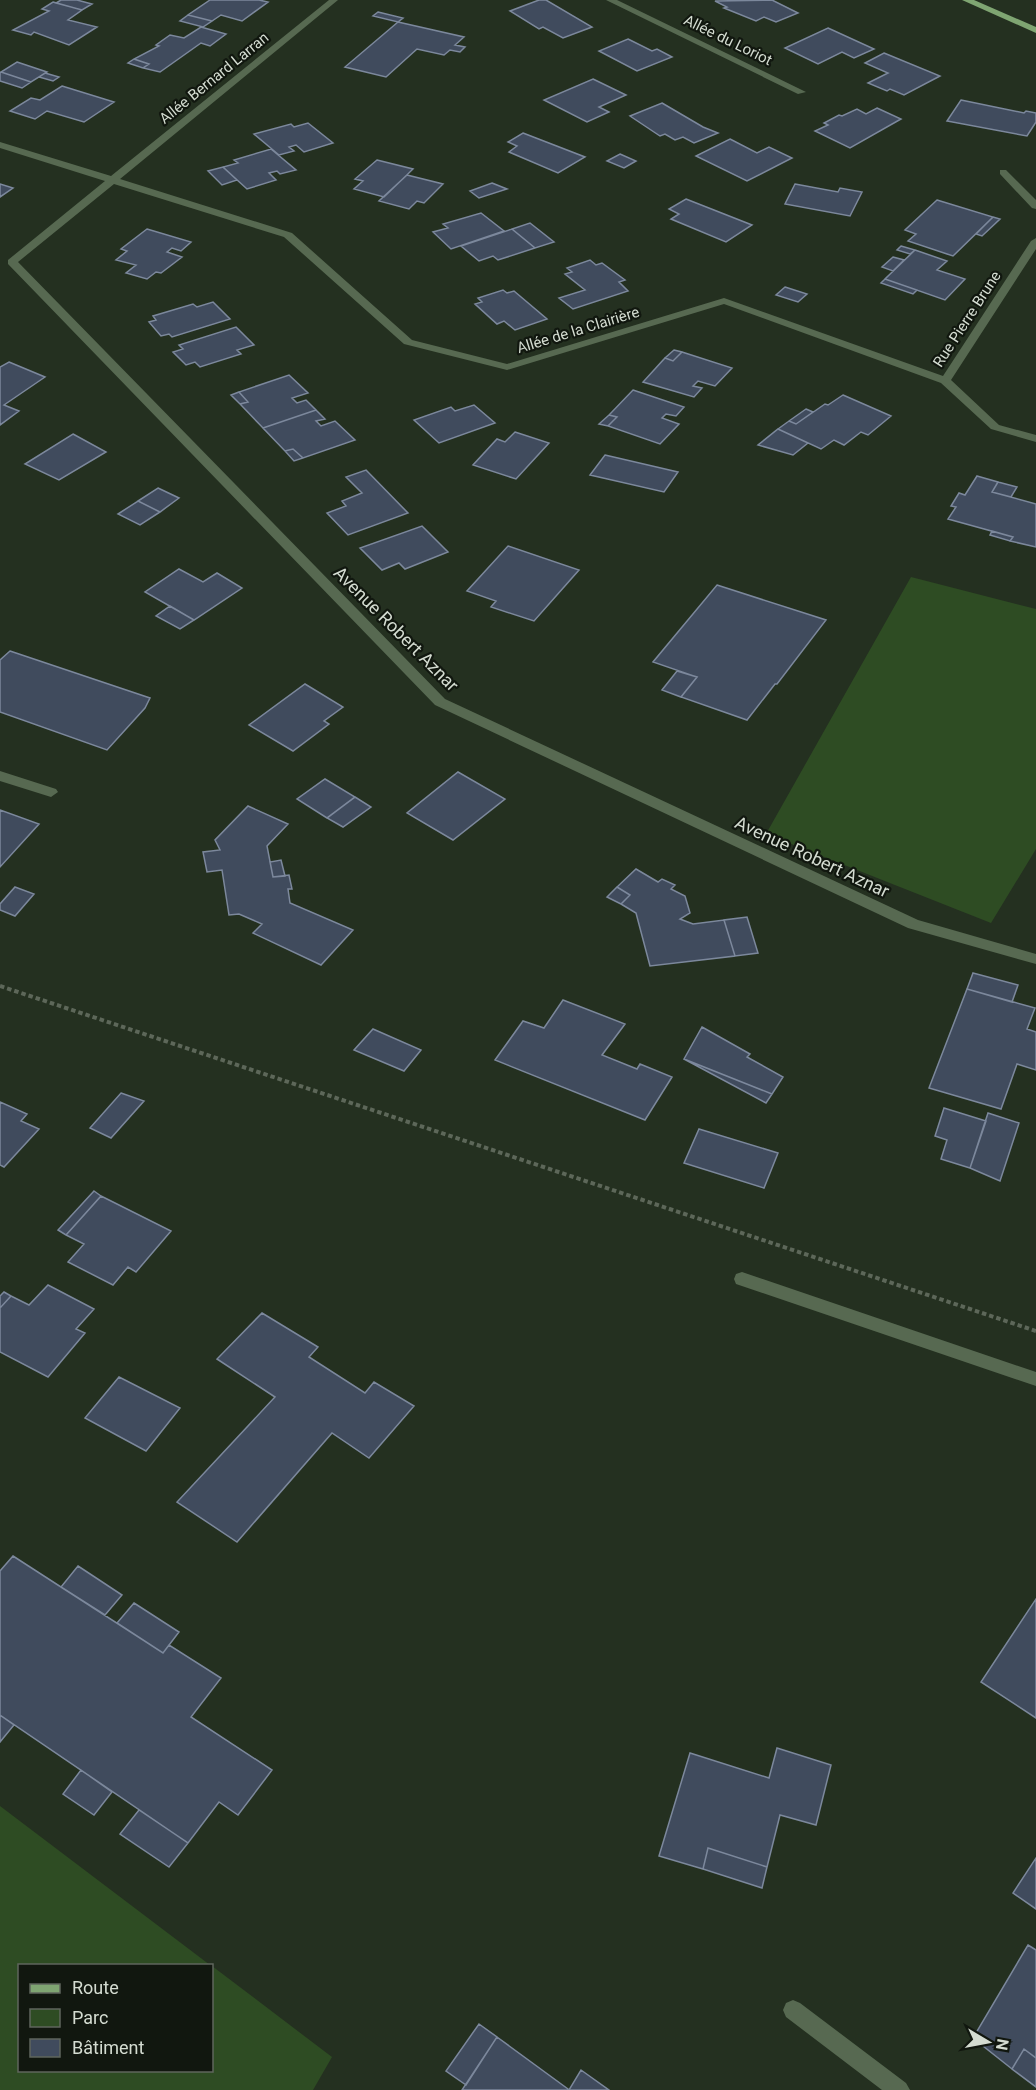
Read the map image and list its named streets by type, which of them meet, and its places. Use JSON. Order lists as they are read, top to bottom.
{
  "streets": {
    "street": [
      "Allée du Loriot",
      "Allée Bernard Larran",
      "Rue Pierre Brune",
      "Allée de la Clairière",
      "Avenue Robert Aznar"
    ]
  },
  "crossings": [
    ["Allée Bernard Larran", "Allée de la Clairière"],
    ["Rue Pierre Brune", "Allée de la Clairière"]
  ],
  "legend": ["Route", "Parc", "Bâtiment"],
  "north": "right"
}
